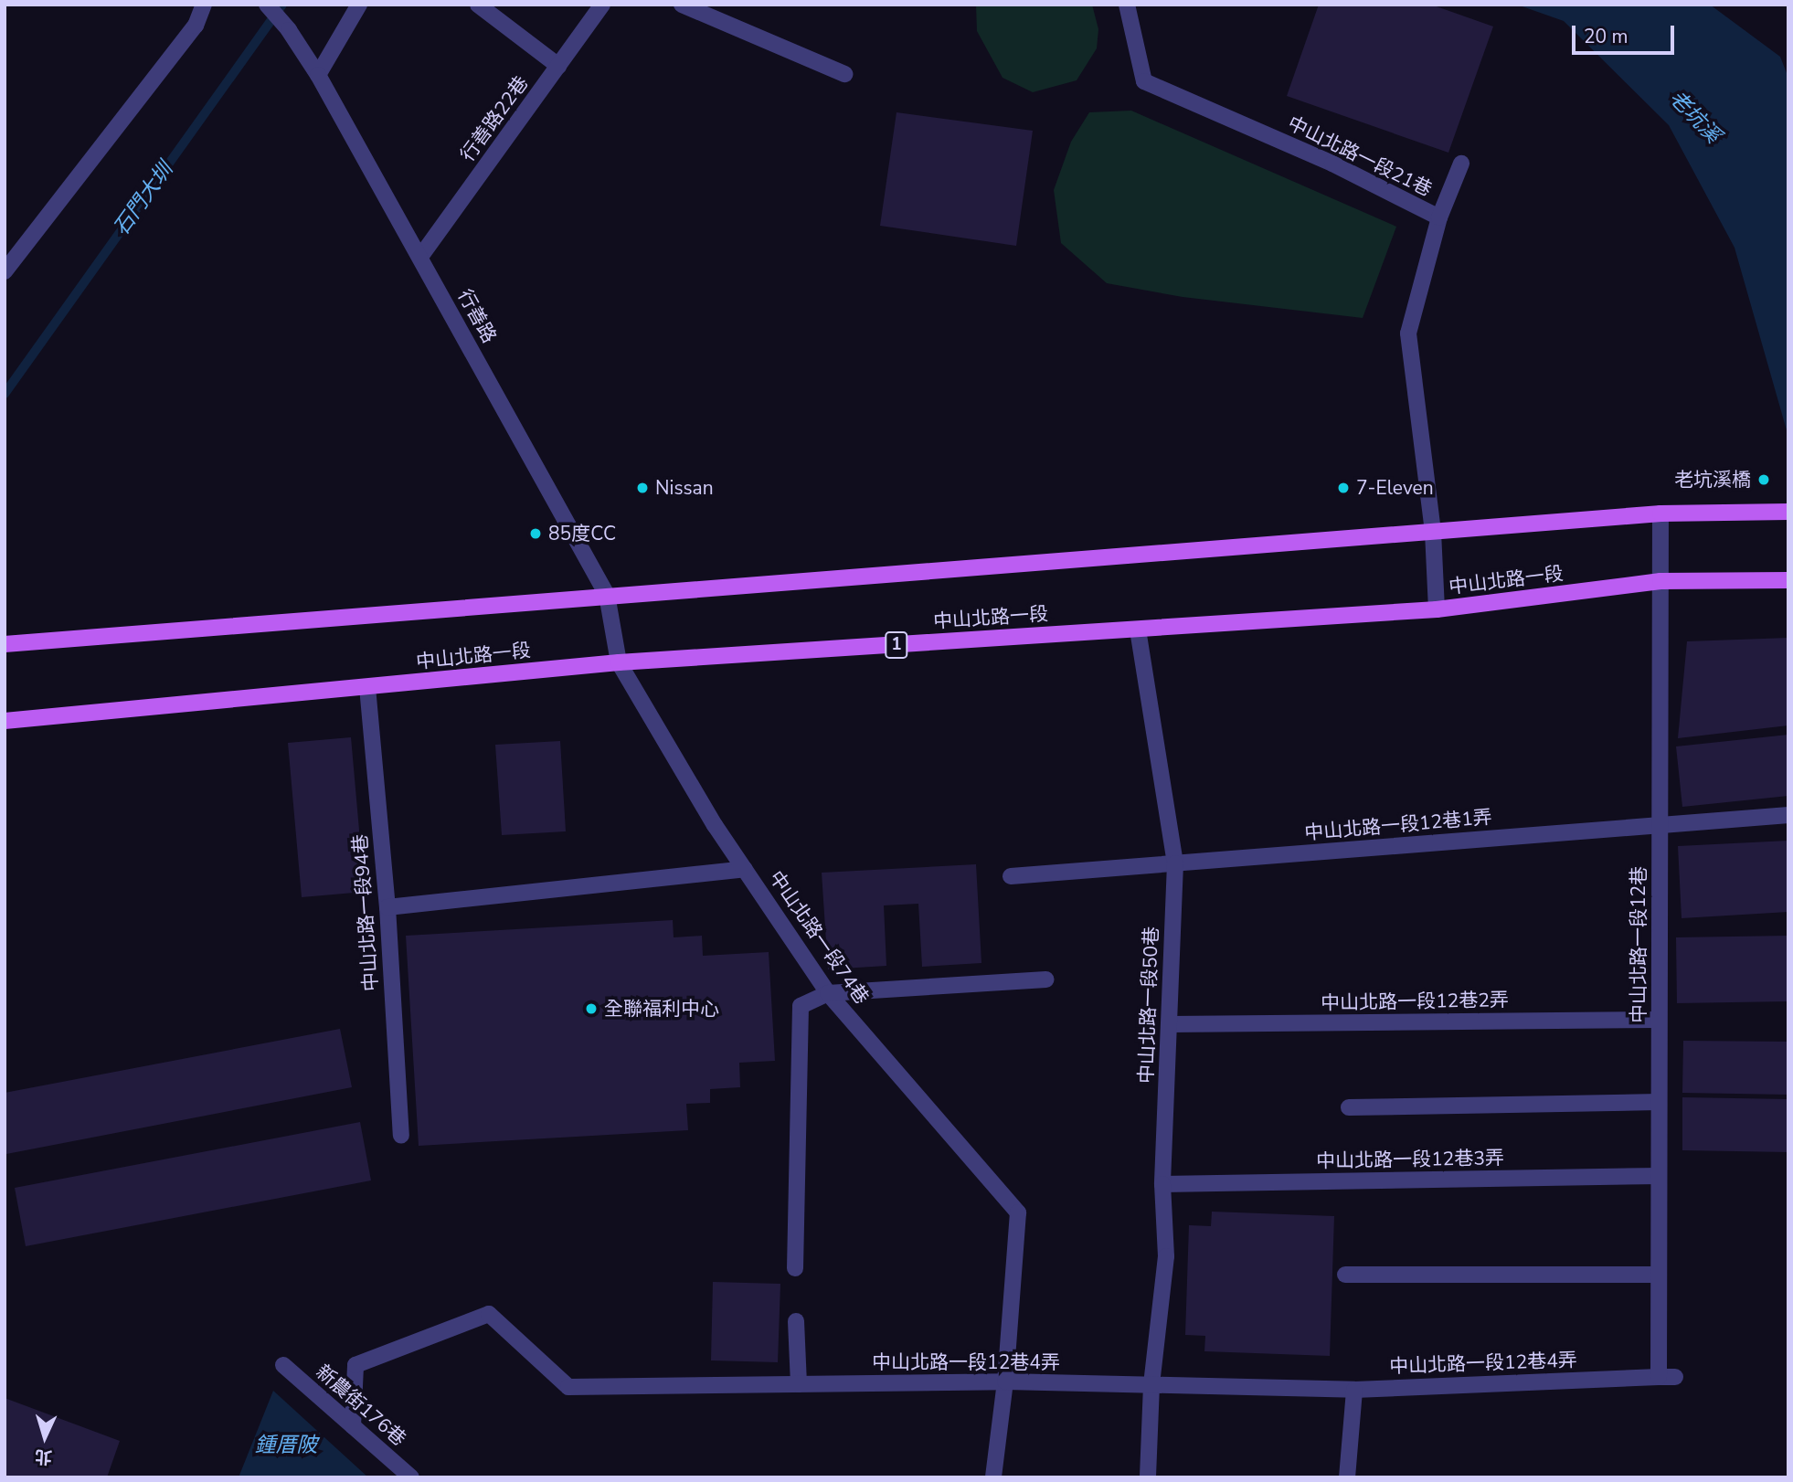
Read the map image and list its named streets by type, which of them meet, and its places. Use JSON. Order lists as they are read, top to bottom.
{
  "streets": {
    "main road": ["中山北路一段", "1"],
    "street": [
      "行善路22巷",
      "中山北路一段21巷",
      "行善路",
      "中山北路一段12巷1弄",
      "中山北路一段94巷",
      "中山北路一段74巷",
      "中山北路一段12巷",
      "中山北路一段12巷2弄",
      "中山北路一段50巷",
      "中山北路一段12巷3弄",
      "中山北路一段12巷4弄",
      "新農街176巷"
    ]
  },
  "crossings": [
    ["行善路22巷", "行善路"],
    ["中山北路一段21巷", "中山北路一段"],
    ["行善路", "中山北路一段"],
    ["行善路", "中山北路一段74巷"],
    ["中山北路一段", "中山北路一段94巷"],
    ["中山北路一段", "中山北路一段74巷"],
    ["中山北路一段", "中山北路一段12巷"],
    ["中山北路一段", "中山北路一段50巷"],
    ["中山北路一段12巷1弄", "中山北路一段12巷"],
    ["中山北路一段12巷1弄", "中山北路一段50巷"],
    ["中山北路一段74巷", "中山北路一段12巷4弄"],
    ["中山北路一段12巷", "中山北路一段12巷2弄"],
    ["中山北路一段12巷", "中山北路一段12巷3弄"],
    ["中山北路一段12巷", "中山北路一段12巷4弄"],
    ["中山北路一段12巷2弄", "中山北路一段50巷"],
    ["中山北路一段50巷", "中山北路一段12巷3弄"],
    ["中山北路一段50巷", "中山北路一段12巷4弄"],
    ["中山北路一段12巷4弄", "新農街176巷"]
  ],
  "water": ["老坑溪", "石門大圳", "鍾厝陂"],
  "places": [
    "老坑溪橋",
    "Nissan",
    "7-Eleven",
    "85度CC",
    "全聯福利中心"
  ],
  "scale_bar": "20 m",
  "north": "bottom"
}
